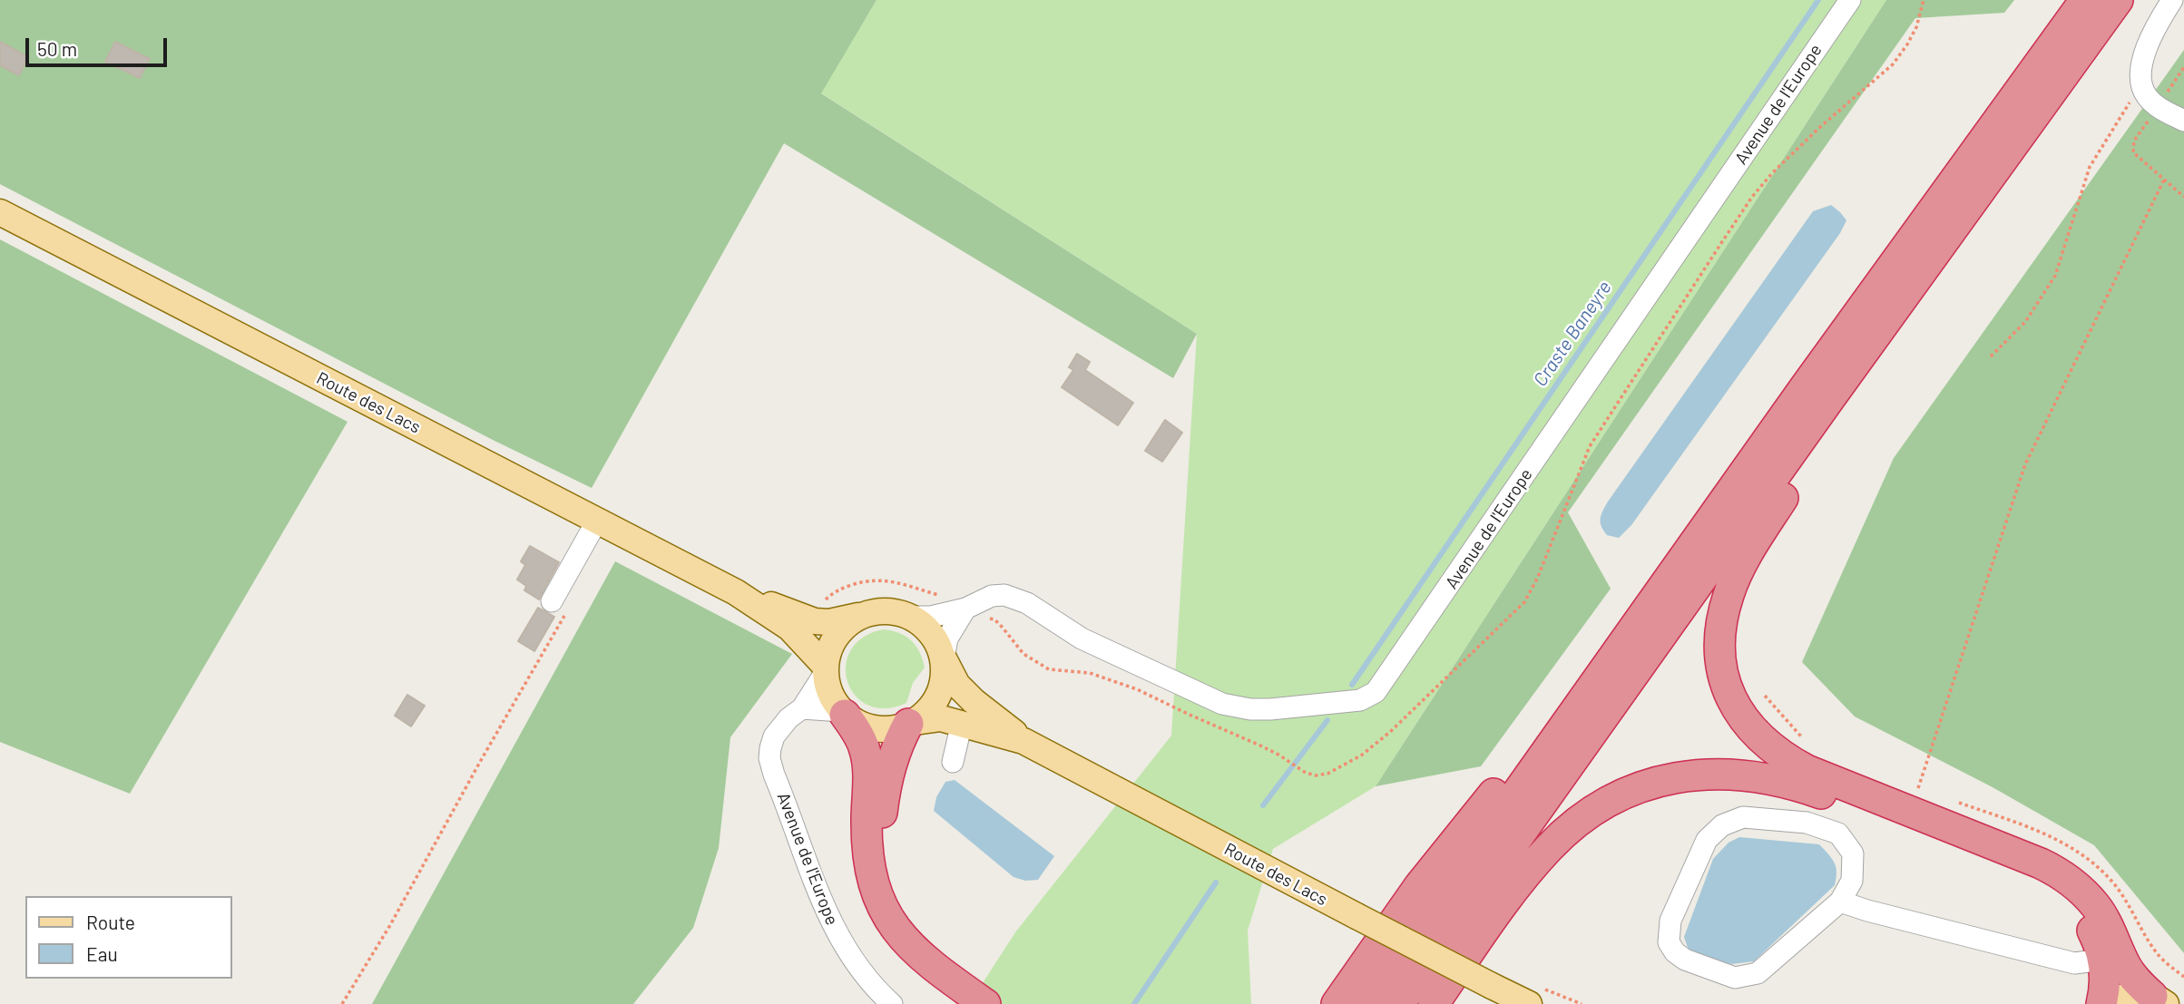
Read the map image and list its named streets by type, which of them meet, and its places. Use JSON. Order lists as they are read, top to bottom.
{
  "streets": {
    "main road": ["Route des Lacs"],
    "street": ["Avenue de l'Europe"]
  },
  "crossings": [
    ["Avenue de l'Europe", "Route des Lacs"]
  ],
  "water": ["Craste Baneyre"],
  "legend": ["Route", "Eau"],
  "scale_bar": "50 m"
}
